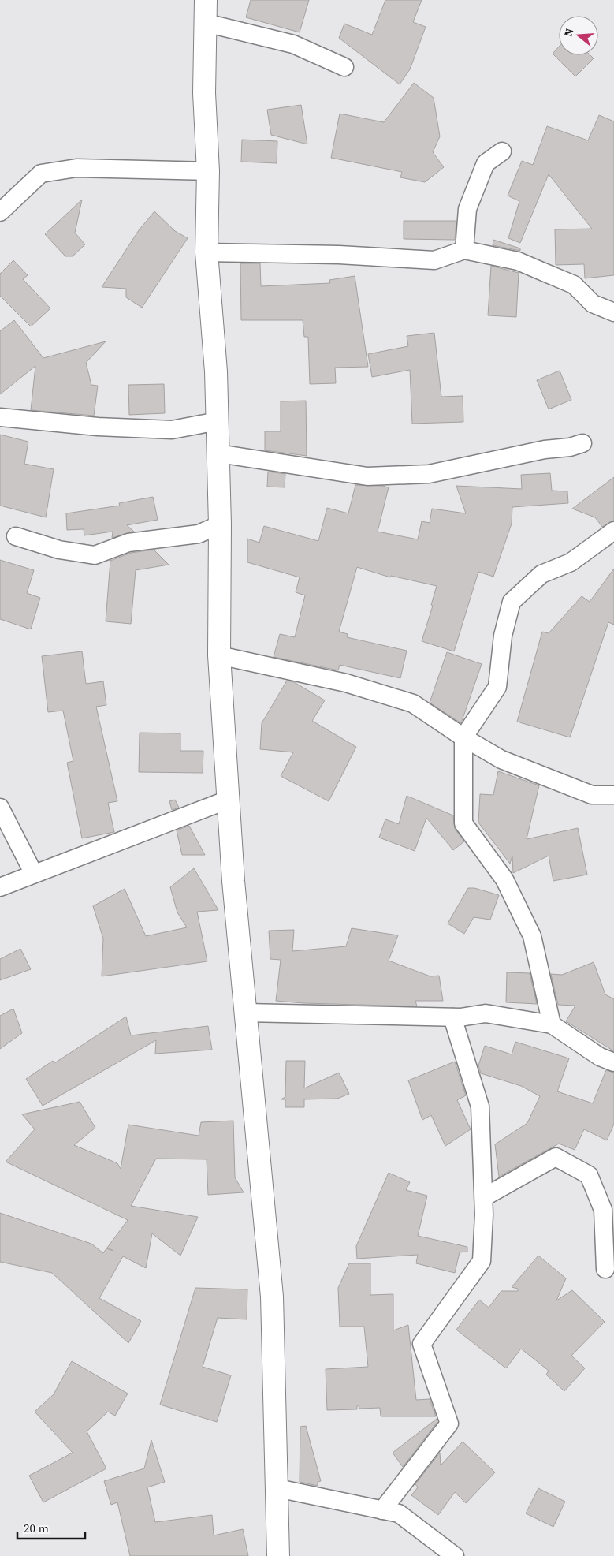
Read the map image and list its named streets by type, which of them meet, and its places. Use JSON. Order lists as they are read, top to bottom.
{
  "scale_bar": "20 m",
  "north": "left"
}
